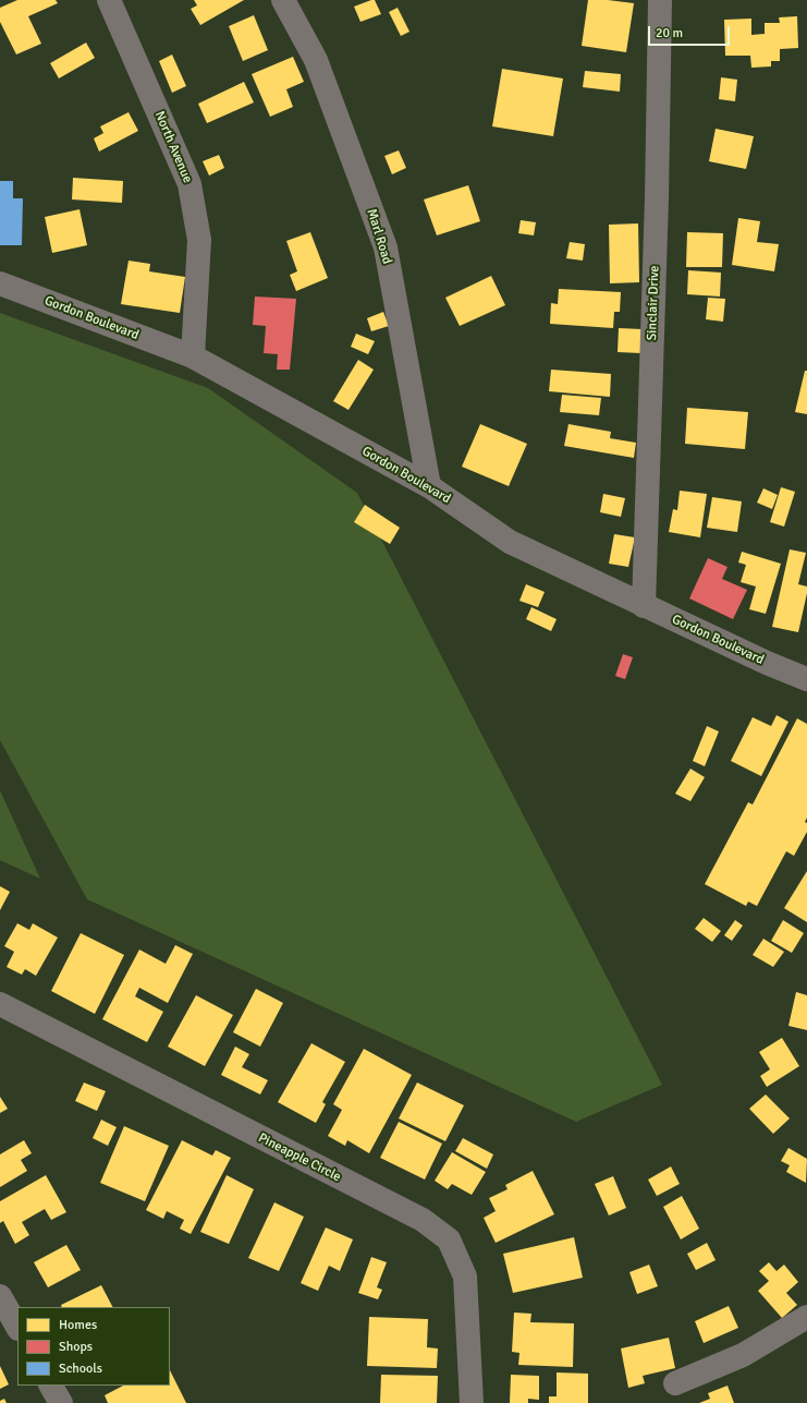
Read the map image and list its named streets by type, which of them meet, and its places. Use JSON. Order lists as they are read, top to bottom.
{
  "streets": {
    "street": [
      "North Avenue",
      "Marl Road",
      "Sinclair Drive",
      "Gordon Boulevard",
      "Pineapple Circle"
    ]
  },
  "crossings": [
    ["North Avenue", "Gordon Boulevard"],
    ["Marl Road", "Gordon Boulevard"],
    ["Sinclair Drive", "Gordon Boulevard"]
  ],
  "legend": ["Homes", "Shops", "Schools"],
  "scale_bar": "20 m"
}
